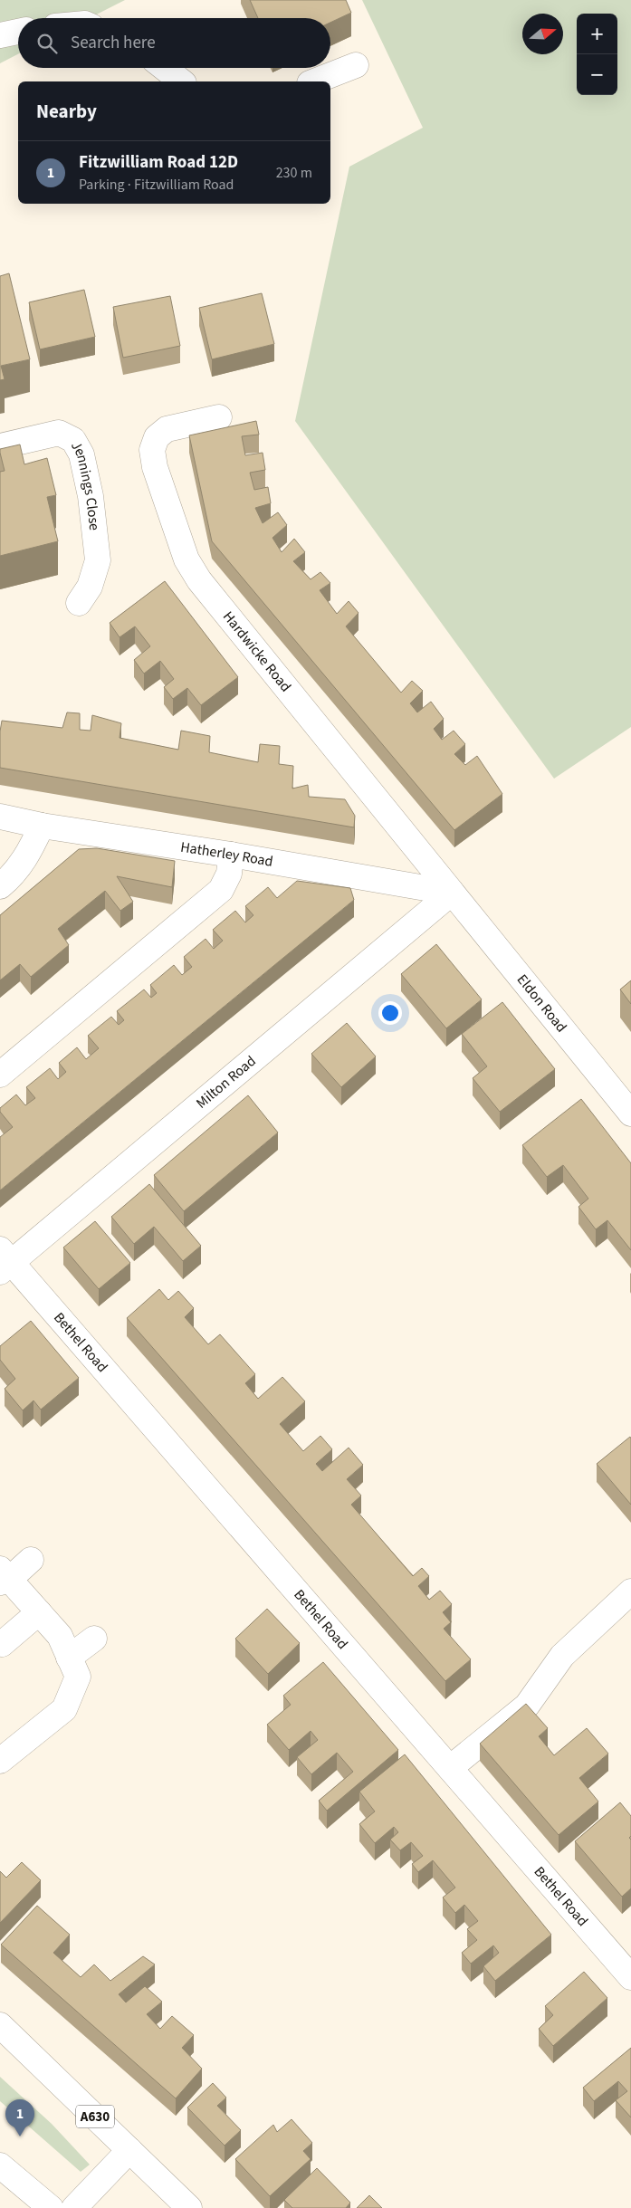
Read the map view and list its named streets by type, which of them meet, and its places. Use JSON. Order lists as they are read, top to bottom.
{
  "streets": {
    "street": [
      "Jennings Close",
      "Hardwicke Road",
      "Hatherley Road",
      "Eldon Road",
      "Milton Road",
      "Bethel Road",
      "A630"
    ]
  },
  "crossings": [
    ["Hardwicke Road", "Hatherley Road"],
    ["Hardwicke Road", "Eldon Road"],
    ["Hardwicke Road", "Milton Road"],
    ["Hatherley Road", "Eldon Road"],
    ["Hatherley Road", "Milton Road"],
    ["Eldon Road", "Milton Road"],
    ["Milton Road", "Bethel Road"]
  ],
  "north": "right",
  "page": {
    "map_buttons": ["+", "−"],
    "search": "Search here",
    "heading": "Nearby",
    "list": [
      {
        "mark": "1",
        "name": "Fitzwilliam Road 12D",
        "note": "Parking · Fitzwilliam Road",
        "value": "230 m"
      }
    ],
    "pins": "1"
  }
}
